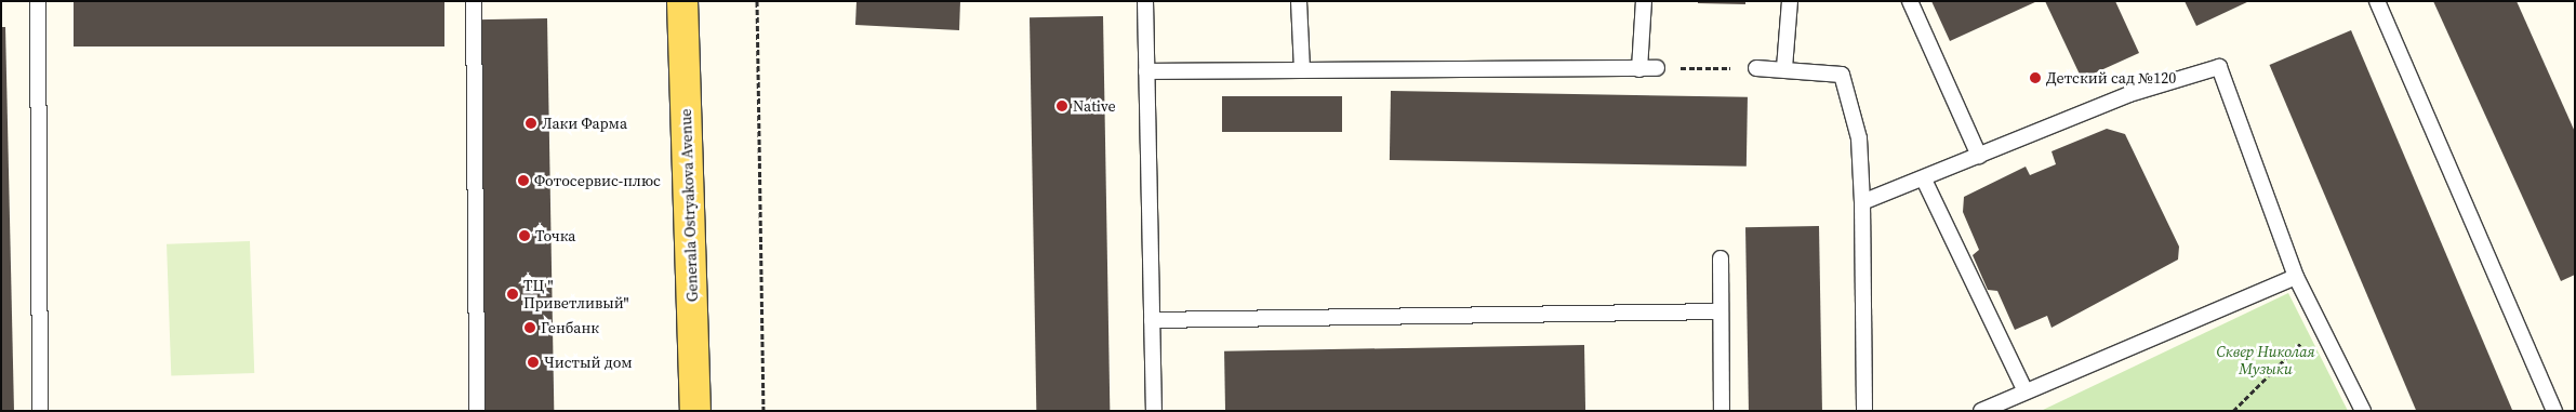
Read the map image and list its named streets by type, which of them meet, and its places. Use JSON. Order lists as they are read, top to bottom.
{
  "streets": {
    "main road": ["Generala Ostryakova Avenue"]
  },
  "parks": ["Сквер Николая Музыки"],
  "places": [
    "Детский сад №120",
    "Native",
    "Лаки Фарма",
    "Фотосервис-плюс",
    "Точка",
    "ТЦ \" Приветливый\"",
    "Генбанк",
    "Чистый дом"
  ]
}
